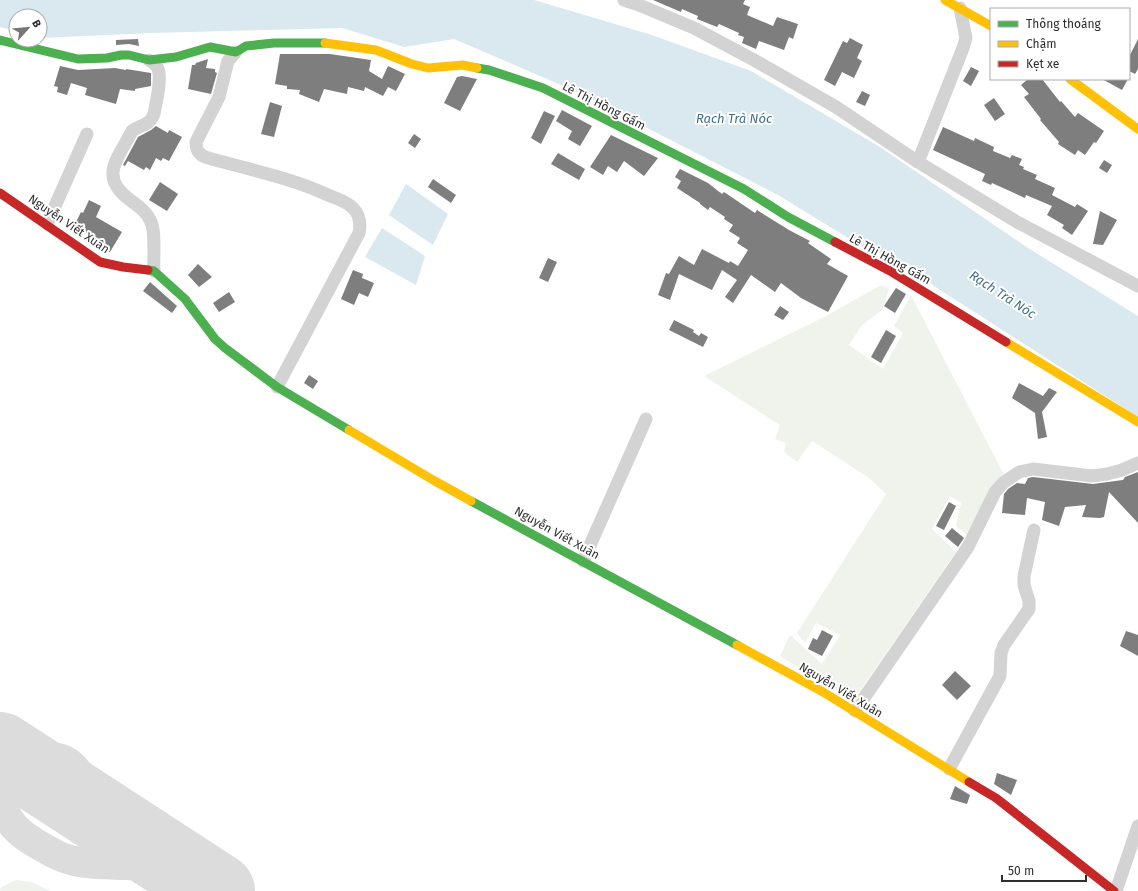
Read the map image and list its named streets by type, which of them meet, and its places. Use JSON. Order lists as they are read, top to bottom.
{
  "streets": {
    "street": ["Lê Thị Hồng Gấm", "Nguyễn Viết Xuân"]
  },
  "water": ["Rạch Trà Nóc"],
  "legend": ["Thông thoáng", "Chậm", "Kẹt xe"],
  "scale_bar": "50 m",
  "north": "top right"
}
